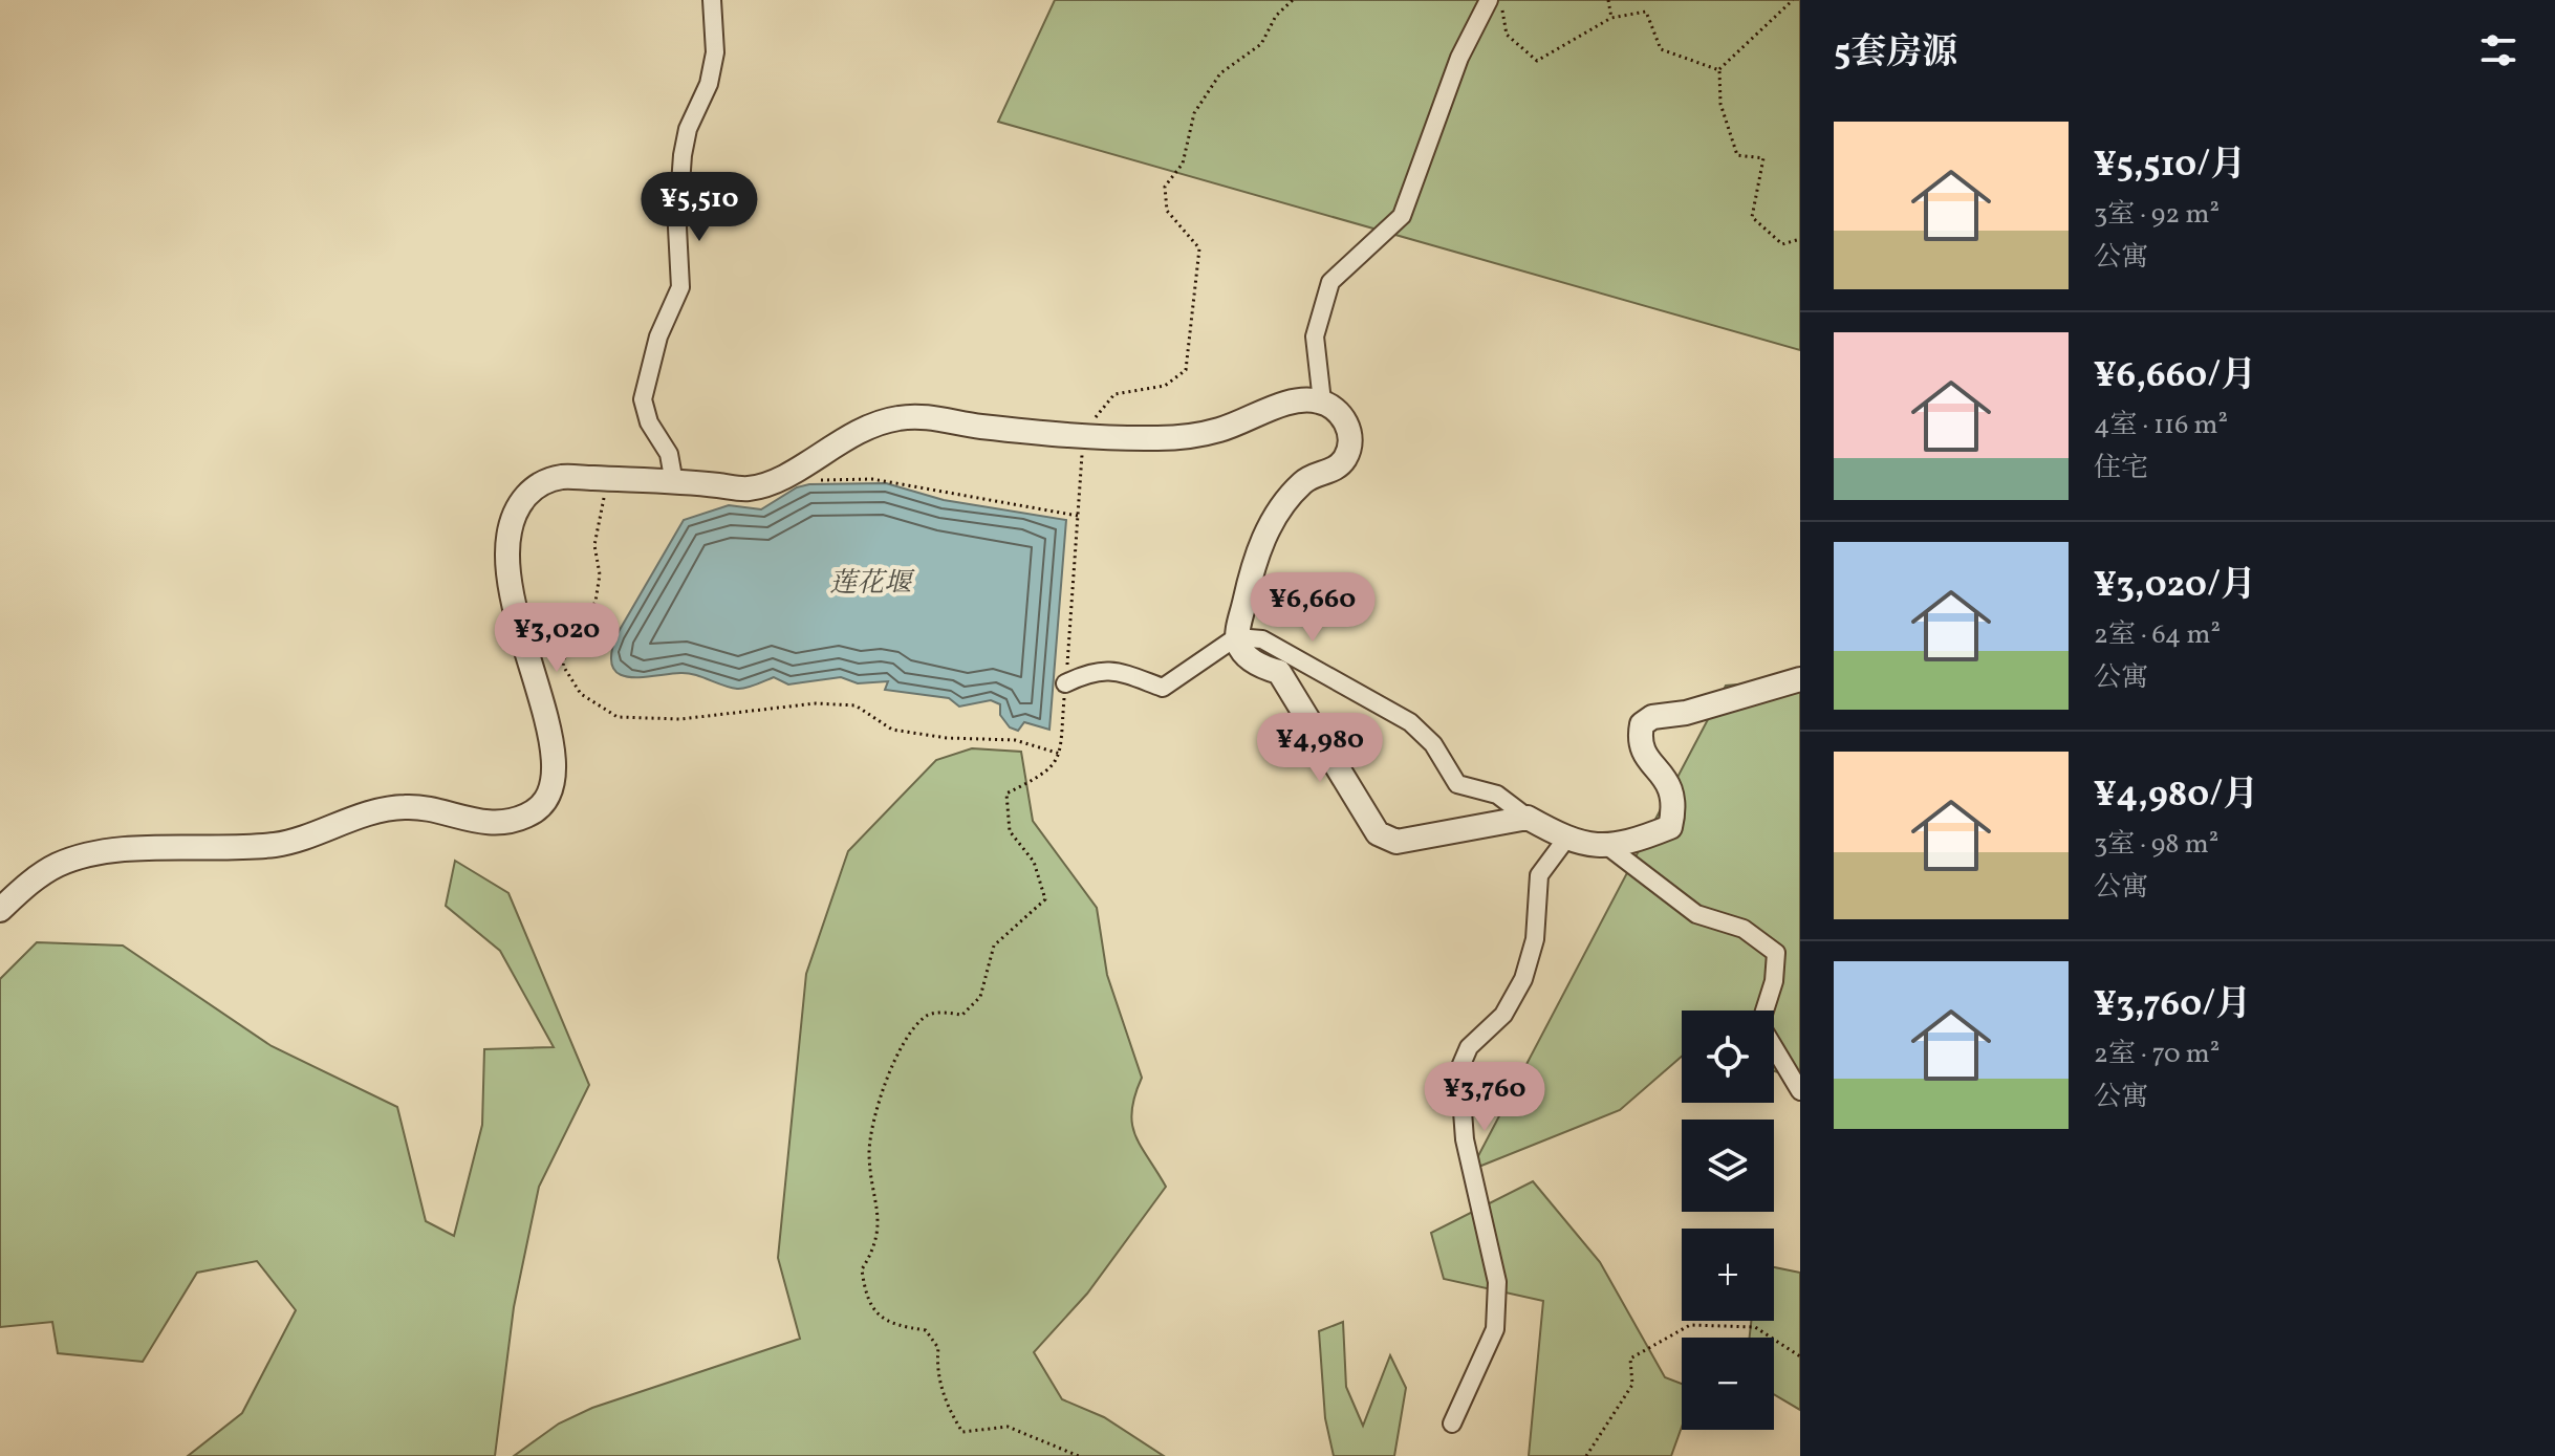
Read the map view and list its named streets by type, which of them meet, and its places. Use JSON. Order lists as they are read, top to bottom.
{
  "water": ["莲花堰"],
  "page": {
    "heading": "5套房源",
    "list": [
      {
        "name": "¥5,510/月",
        "note": "3室 · 92 m² · 公寓"
      },
      {
        "name": "¥6,660/月",
        "note": "4室 · 116 m² · 住宅"
      },
      {
        "name": "¥3,020/月",
        "note": "2室 · 64 m² · 公寓"
      },
      {
        "name": "¥4,980/月",
        "note": "3室 · 98 m² · 公寓"
      },
      {
        "name": "¥3,760/月",
        "note": "2室 · 70 m² · 公寓"
      }
    ],
    "price": [
      "¥5,510",
      "¥6,660",
      "¥3,020",
      "¥4,980",
      "¥3,760"
    ],
    "map_buttons": ["+", "−"]
  }
}
